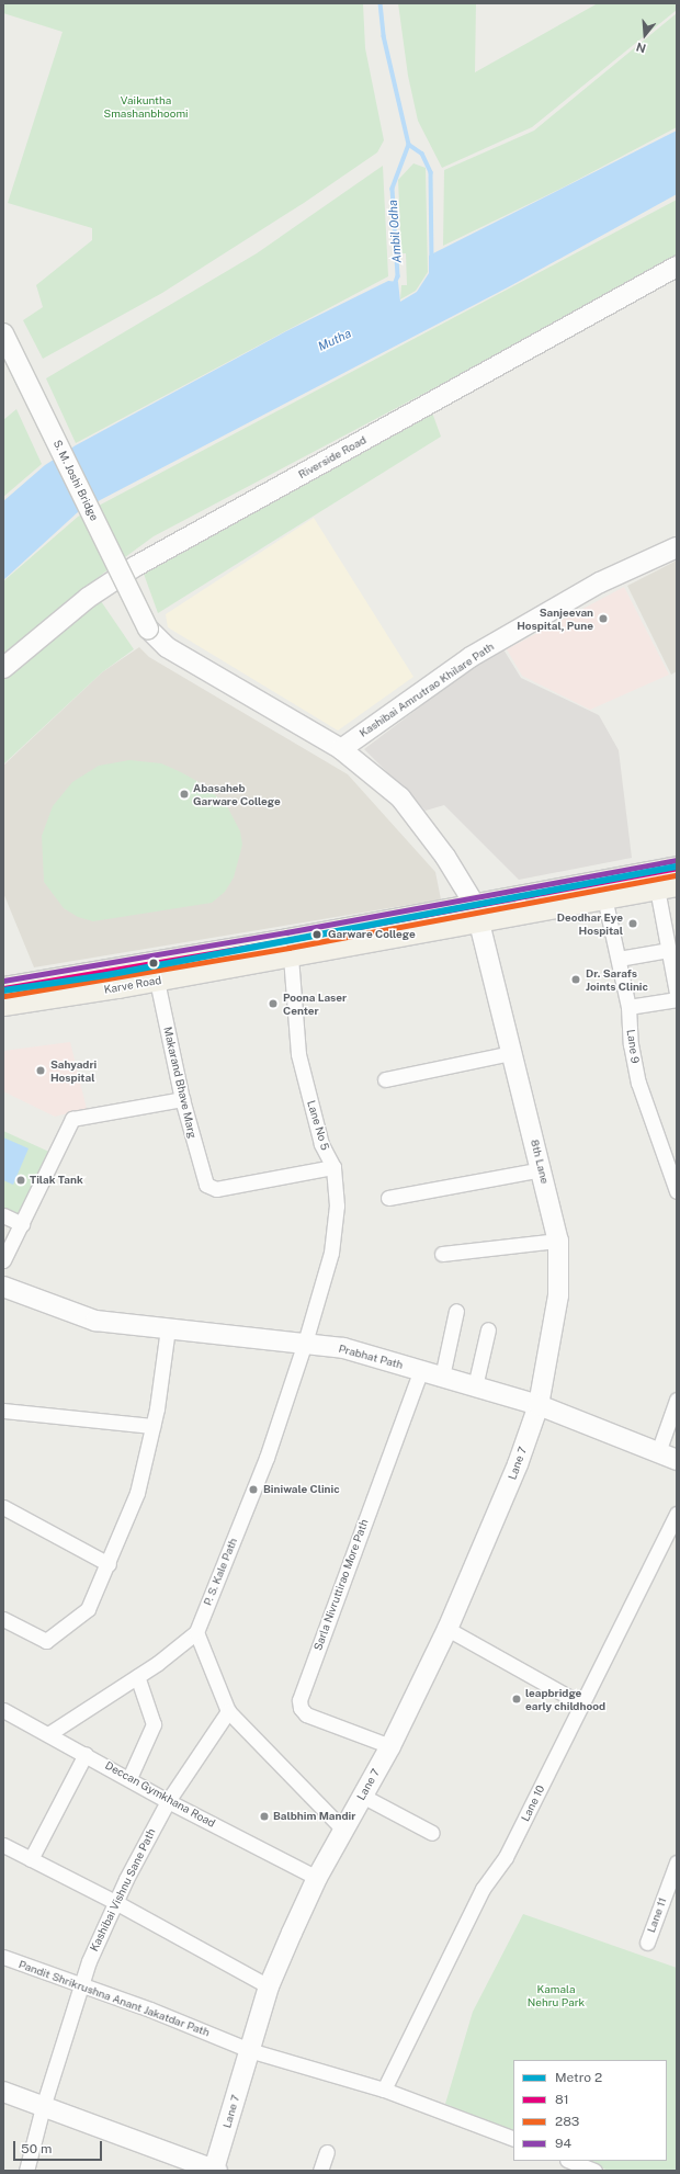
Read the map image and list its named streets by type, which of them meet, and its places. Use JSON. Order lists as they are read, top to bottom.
{
  "streets": {
    "main road": ["Karve Road"],
    "street": [
      "Riverside Road",
      "S. M. Joshi Bridge",
      "Kashibai Amrutrao Khilare Path",
      "Lane 9",
      "Makarand Bhave Marg",
      "Lane No 5",
      "8th Lane",
      "Prabhat Path",
      "Lane 7",
      "P. S. Kale Path",
      "Sarla Nivruttirao More Path",
      "Deccan Gymkhana Road",
      "Lane 10",
      "Kashibai Vishnu Sane Path",
      "Lane 11",
      "Pandit Shrikrushna Anant Jakatdar Path"
    ]
  },
  "crossings": [
    ["S. M. Joshi Bridge", "Kashibai Amrutrao Khilare Path"],
    ["S. M. Joshi Bridge", "8th Lane"],
    ["Kashibai Amrutrao Khilare Path", "8th Lane"],
    ["Karve Road", "Lane 9"],
    ["Karve Road", "Makarand Bhave Marg"],
    ["Karve Road", "Lane No 5"],
    ["Karve Road", "8th Lane"],
    ["Makarand Bhave Marg", "Lane No 5"],
    ["Lane No 5", "Prabhat Path"],
    ["Lane No 5", "P. S. Kale Path"],
    ["8th Lane", "Prabhat Path"],
    ["8th Lane", "Lane 7"],
    ["Prabhat Path", "Lane 7"],
    ["Prabhat Path", "P. S. Kale Path"],
    ["Prabhat Path", "Sarla Nivruttirao More Path"],
    ["Lane 7", "Sarla Nivruttirao More Path"],
    ["Lane 7", "Deccan Gymkhana Road"],
    ["Lane 7", "Pandit Shrikrushna Anant Jakatdar Path"],
    ["P. S. Kale Path", "Deccan Gymkhana Road"],
    ["Deccan Gymkhana Road", "Kashibai Vishnu Sane Path"],
    ["Lane 10", "Pandit Shrikrushna Anant Jakatdar Path"],
    ["Kashibai Vishnu Sane Path", "Pandit Shrikrushna Anant Jakatdar Path"]
  ],
  "water": ["Ambil Odha", "Mutha"],
  "parks": ["Vaikuntha Smashanbhoomi", "Kamala Nehru Park"],
  "places": [
    "Sanjeevan Hospital, Pune",
    "Abasaheb Garware College",
    "Deodhar Eye Hospital",
    "Garware College",
    "Dr. Sarafs Joints Clinic",
    "Poona Laser Center",
    "Sahyadri Hospital",
    "Tilak Tank",
    "Biniwale Clinic",
    "leapbridge early childhood",
    "Balbhim Mandir"
  ],
  "lines": [
    "transit line 94",
    "metro line 2",
    "transit line 81",
    "transit line 283"
  ],
  "legend": [
    "Metro 2",
    "81",
    "283",
    "94"
  ],
  "scale_bar": "50 m",
  "north": "bottom"
}
